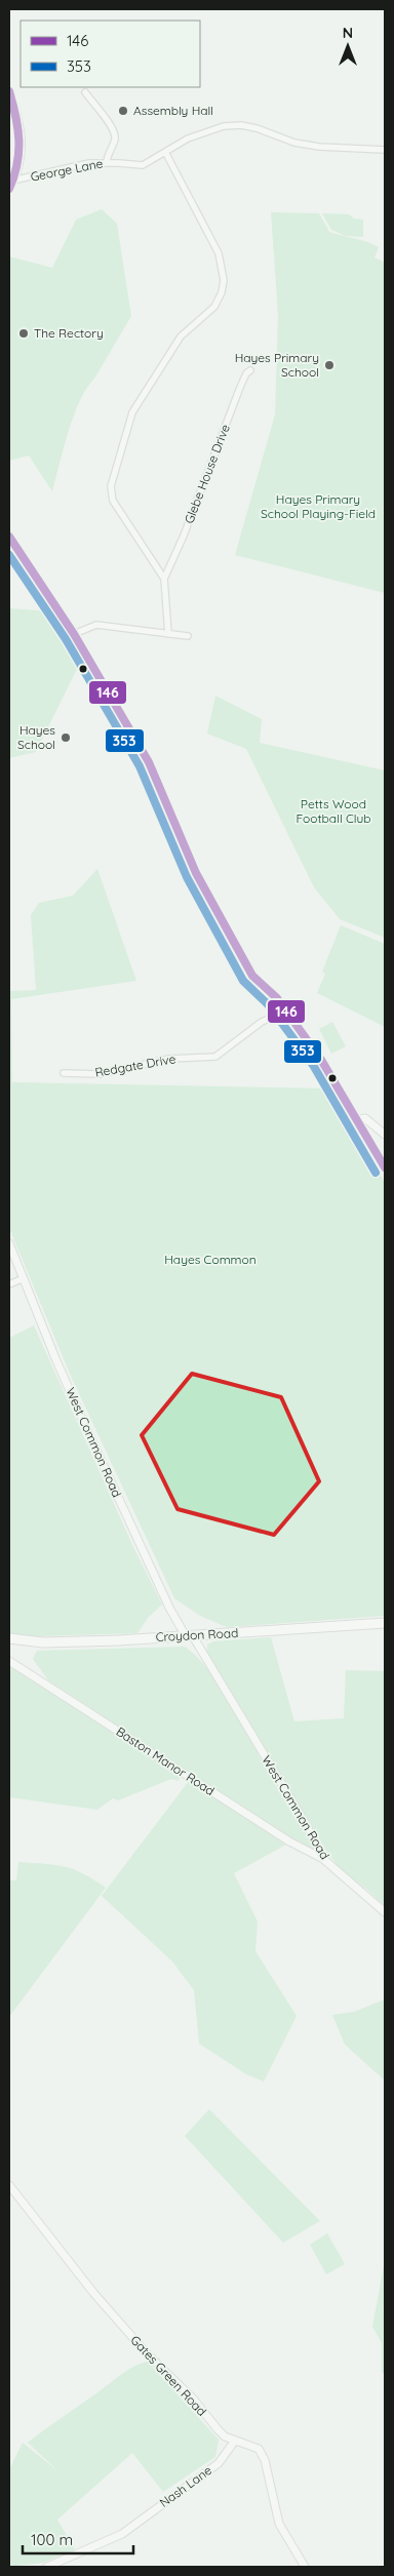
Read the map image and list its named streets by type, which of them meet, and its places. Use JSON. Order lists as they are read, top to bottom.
{
  "streets": {
    "highway": ["Croydon Road"],
    "street": [
      "George Lane",
      "Glebe House Drive",
      "Redgate Drive",
      "West Common Road",
      "Baston Manor Road",
      "Gates Green Road",
      "Nash Lane"
    ]
  },
  "crossings": [
    ["West Common Road", "Croydon Road"],
    ["West Common Road", "Baston Manor Road"],
    ["Gates Green Road", "Nash Lane"]
  ],
  "parks": ["Hayes Primary School Playing-Field", "Petts Wood Football Club", "Hayes Common"],
  "places": [
    "Assembly Hall",
    "The Rectory",
    "Hayes Primary School",
    "Hayes School"
  ],
  "lines": ["transit line 146", "transit line 353"],
  "legend": ["146", "353"],
  "scale_bar": "100 m",
  "north": "top"
}
